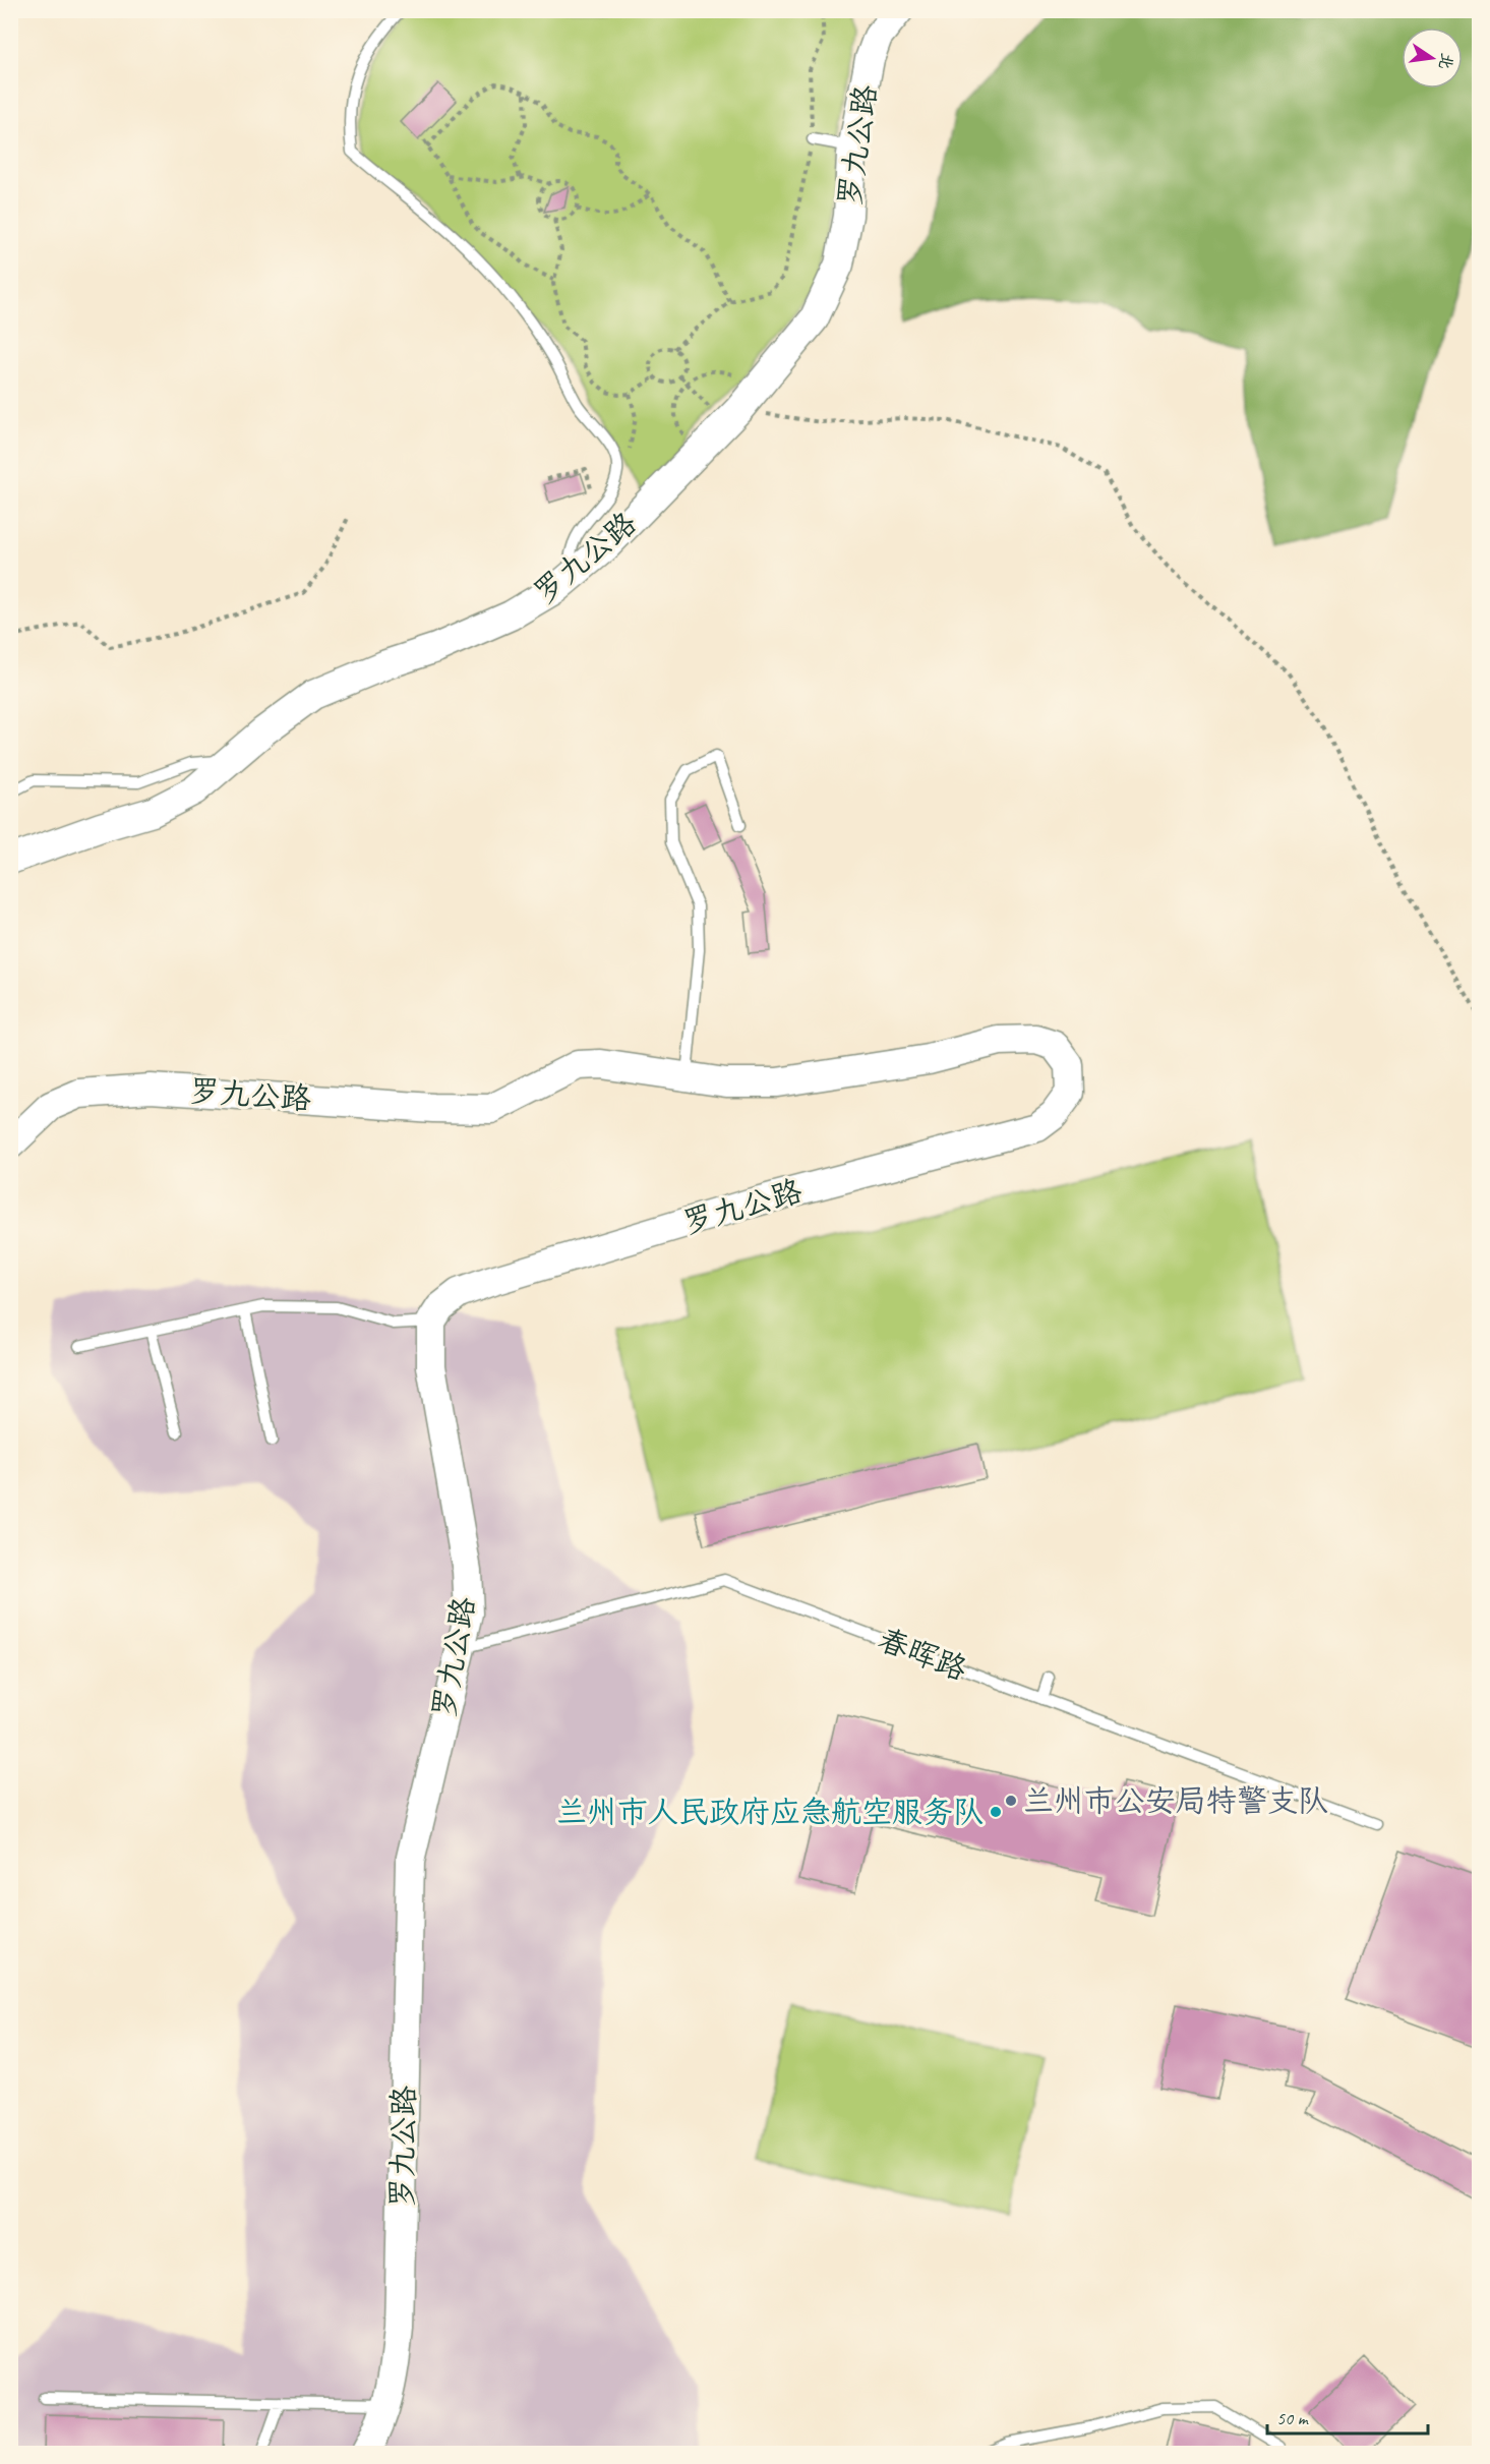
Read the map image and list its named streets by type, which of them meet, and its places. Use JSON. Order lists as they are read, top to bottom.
{
  "streets": {
    "street": ["罗九公路"],
    "lane": ["春晖路"]
  },
  "crossings": [
    ["罗九公路", "春晖路"]
  ],
  "places": ["兰州市公安局特警支队", "兰州市人民政府应急航空服务队"],
  "scale_bar": "50 m",
  "north": "right"
}
